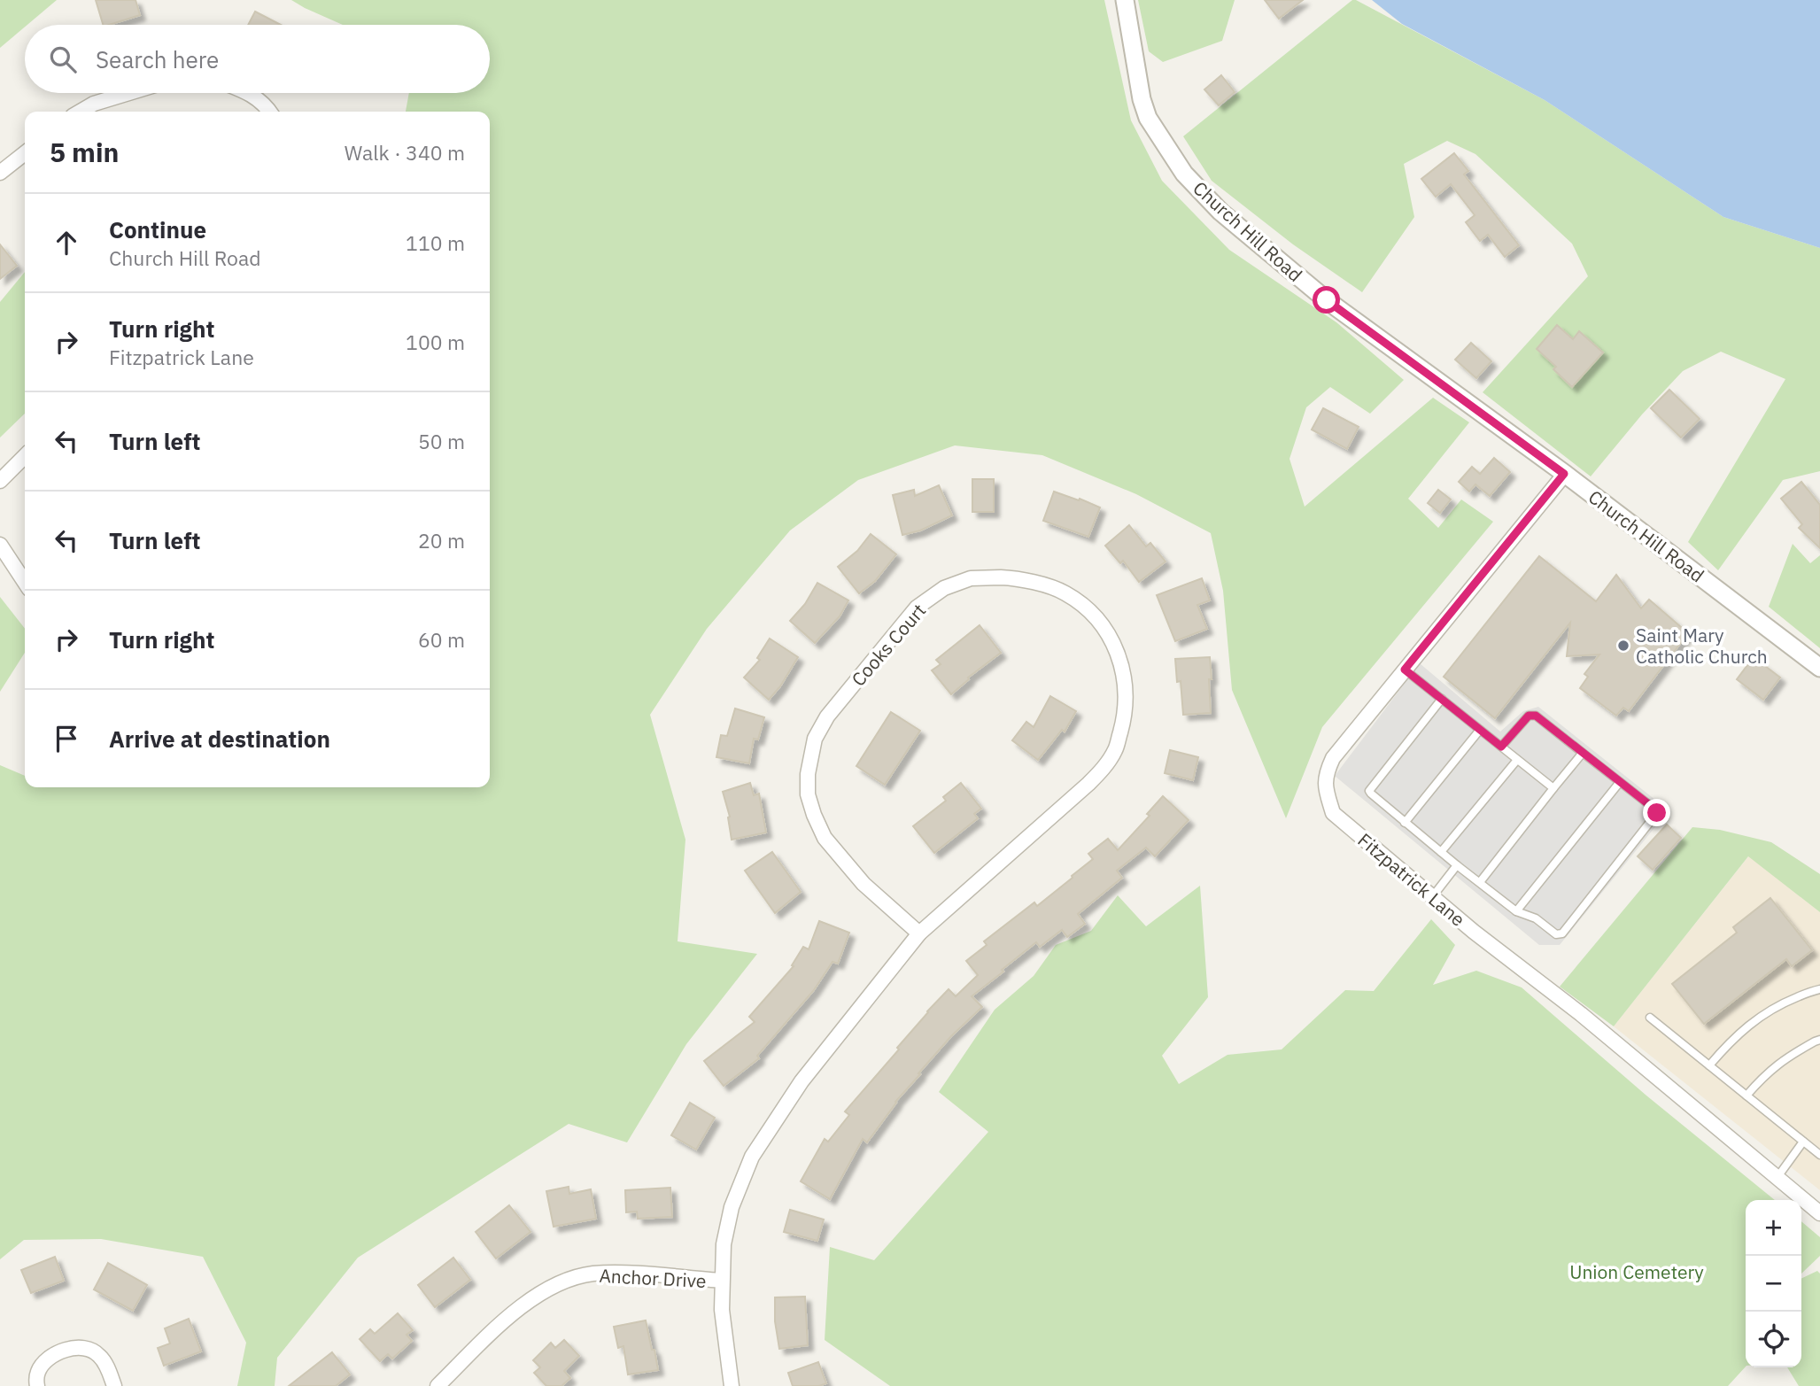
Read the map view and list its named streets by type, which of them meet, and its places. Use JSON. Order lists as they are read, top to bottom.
{
  "streets": {
    "street": [
      "Church Hill Road",
      "Cooks Court",
      "Fitzpatrick Lane",
      "Anchor Drive"
    ]
  },
  "crossings": [
    ["Church Hill Road", "Fitzpatrick Lane"],
    ["Cooks Court", "Anchor Drive"]
  ],
  "parks": ["Union Cemetery"],
  "places": ["Saint Mary Catholic Church"],
  "page": {
    "search": "Search here",
    "heading": ["5 min", "Walk · 340 m"],
    "list": [
      ["Continue", "Church Hill Road", "110 m"],
      ["Turn right", "Fitzpatrick Lane", "100 m"],
      ["Turn left", "50 m"],
      ["Turn left", "20 m"],
      ["Turn right", "60 m"],
      "Arrive at destination"
    ],
    "map_buttons": ["+", "−"]
  }
}
